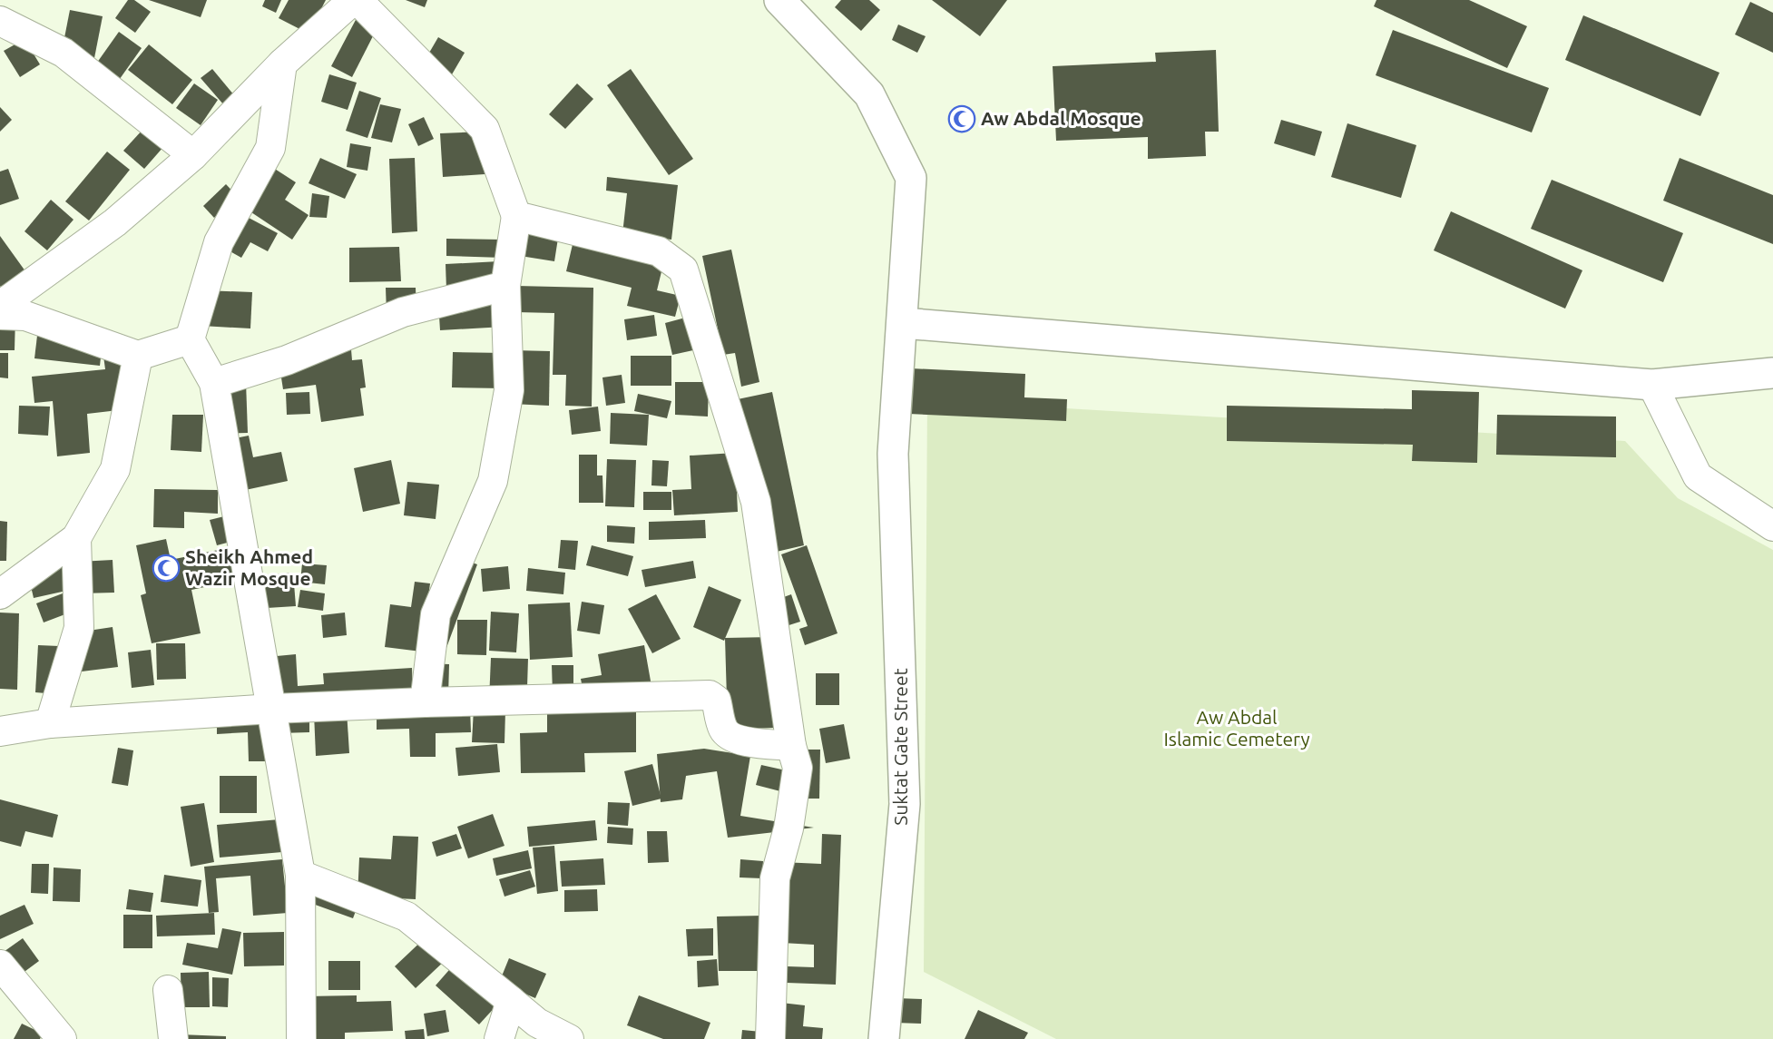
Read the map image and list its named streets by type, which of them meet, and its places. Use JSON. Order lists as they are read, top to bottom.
{
  "streets": {
    "street": ["Suktat Gate Street"]
  },
  "parks": ["Aw Abdal Islamic Cemetery"],
  "places": {
    "mosque": ["Aw Abdal Mosque", "Sheikh Ahmed Wazir Mosque"]
  }
}
